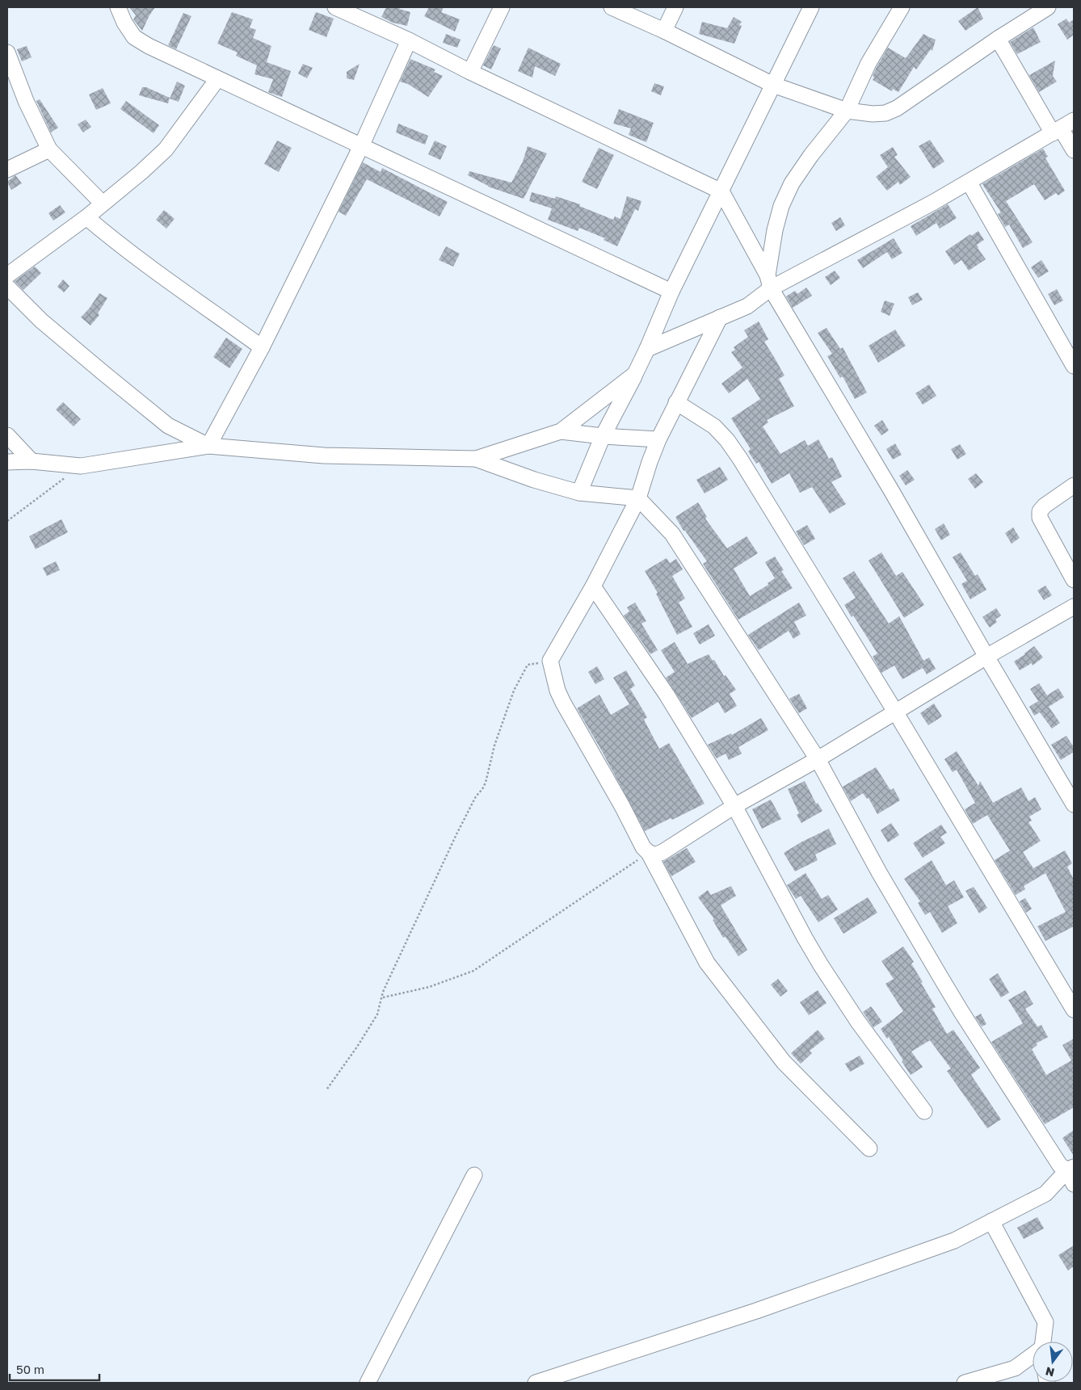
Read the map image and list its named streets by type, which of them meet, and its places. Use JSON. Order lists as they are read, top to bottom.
{
  "scale_bar": "50 m",
  "north": "bottom"
}
